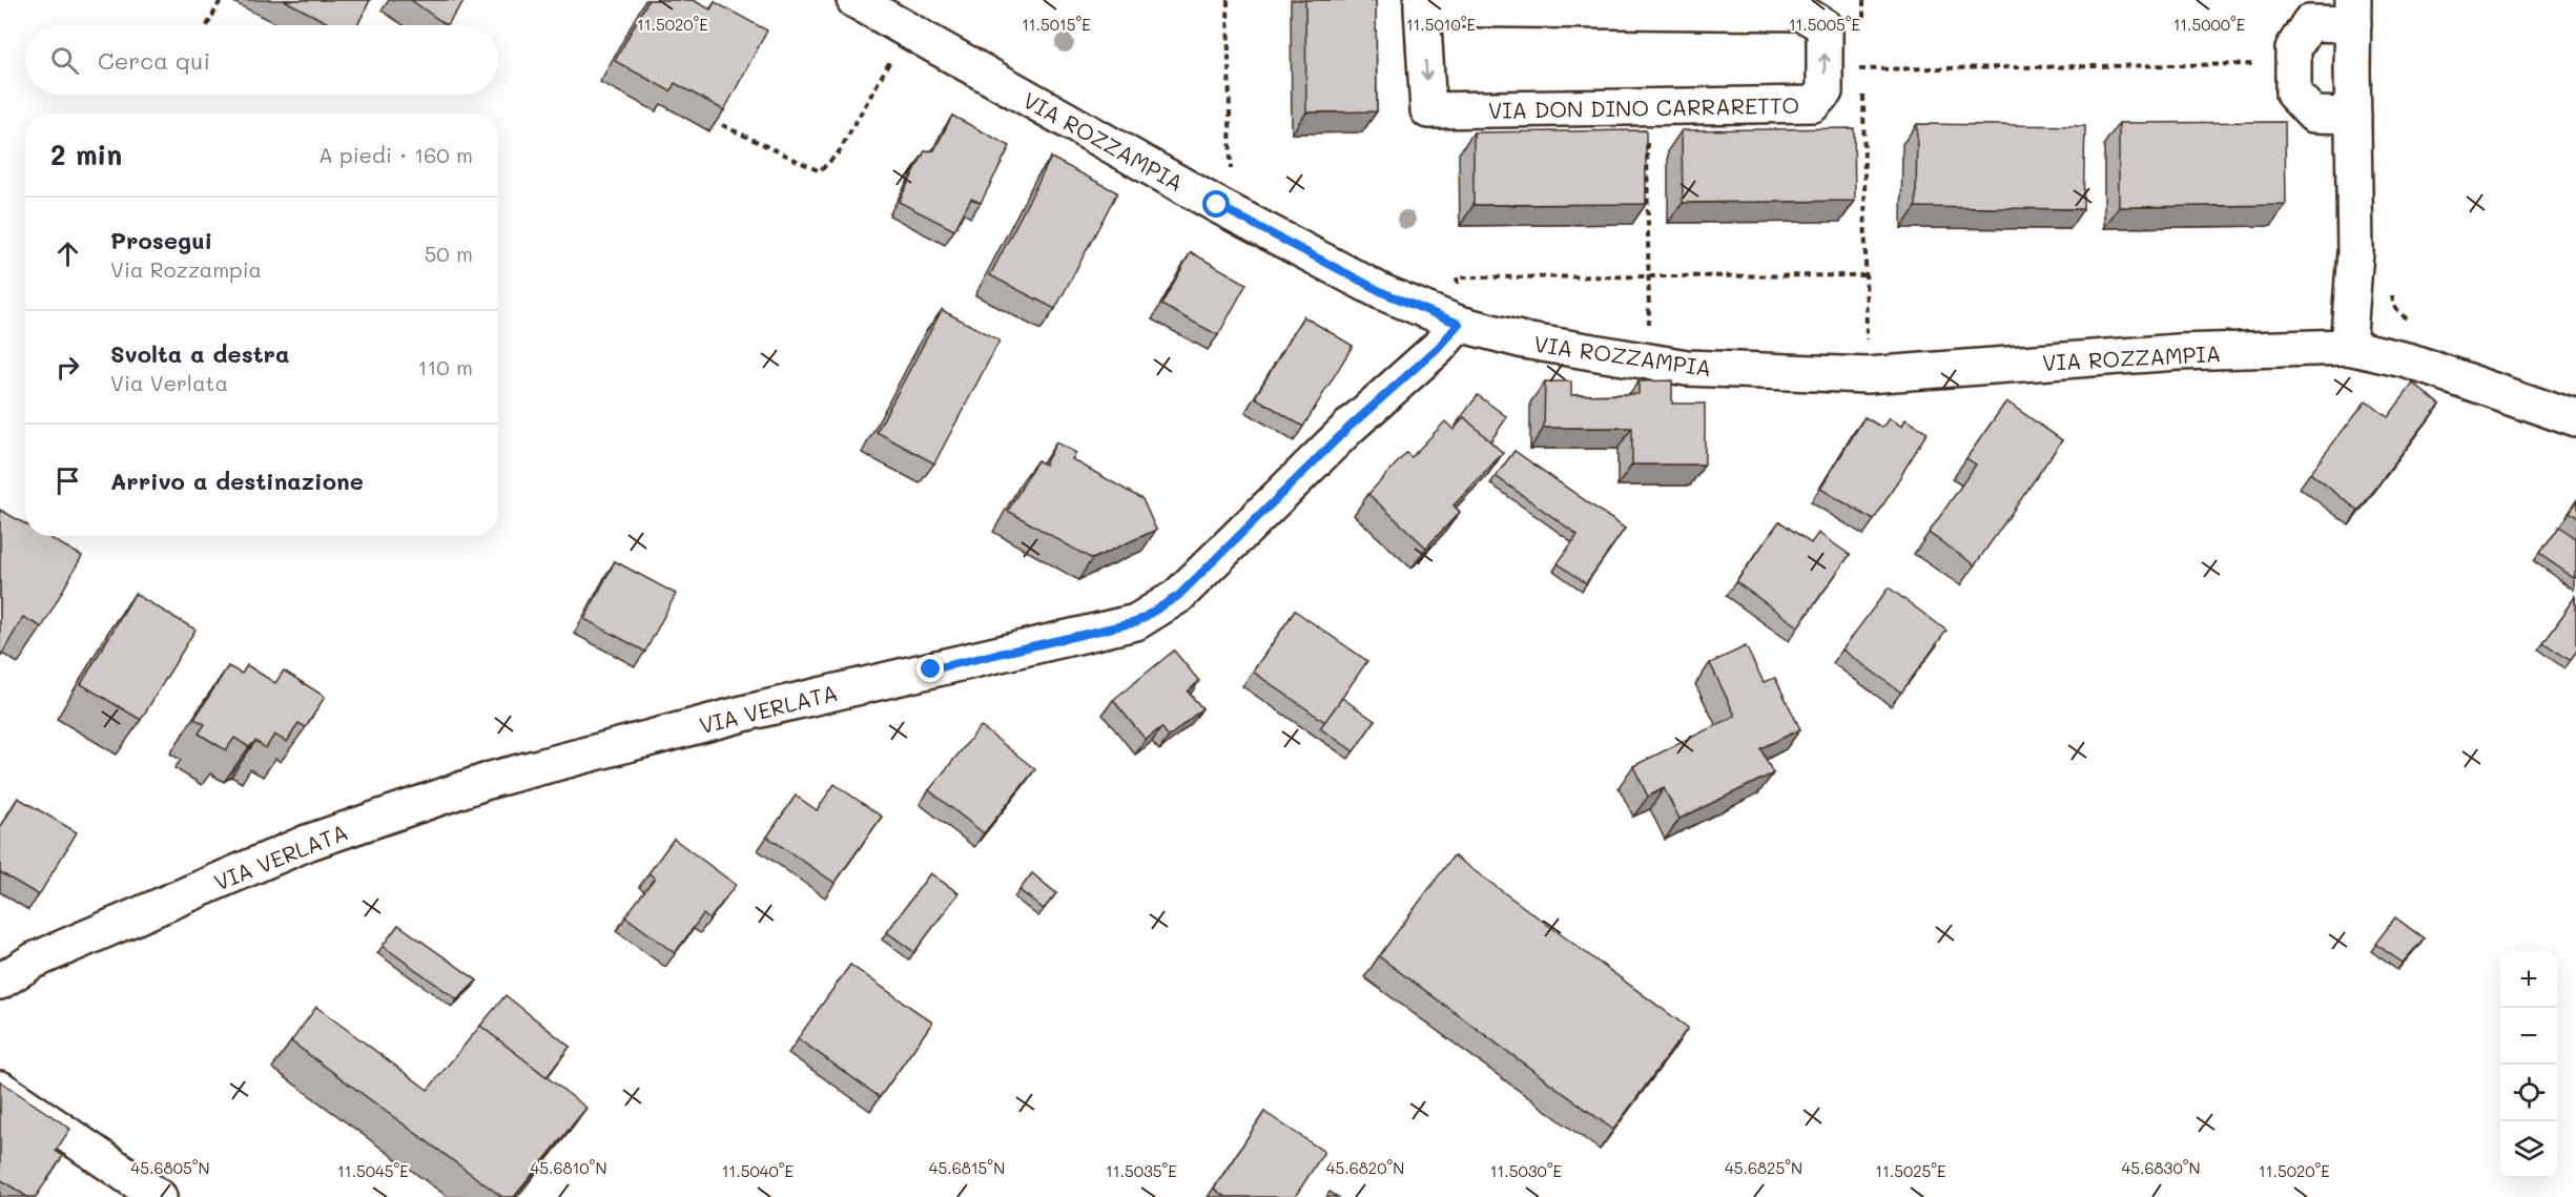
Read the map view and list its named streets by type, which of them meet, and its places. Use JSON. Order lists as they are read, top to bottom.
{
  "streets": {
    "street": ["VIA DON DINO CARRARETTO", "VIA ROZZAMPIA", "VIA VERLATA"]
  },
  "crossings": [
    ["VIA ROZZAMPIA", "VIA VERLATA"]
  ],
  "page": {
    "search": "Cerca qui",
    "heading": ["2 min", "A piedi · 160 m"],
    "list": [
      ["Prosegui", "Via Rozzampia", "50 m"],
      ["Svolta a destra", "Via Verlata", "110 m"],
      "Arrivo a destinazione"
    ],
    "map_buttons": ["+", "−"]
  },
  "coordinates": [
    "11.5020°E",
    "11.5015°E",
    "11.5010°E",
    "11.5000°E",
    "11.5005°E",
    "45.6805°N",
    "45.6810°N",
    "45.6815°N",
    "45.6820°N",
    "45.6825°N",
    "45.6830°N",
    "11.5045°E",
    "11.5040°E",
    "11.5035°E",
    "11.5030°E",
    "11.5025°E"
  ]
}
